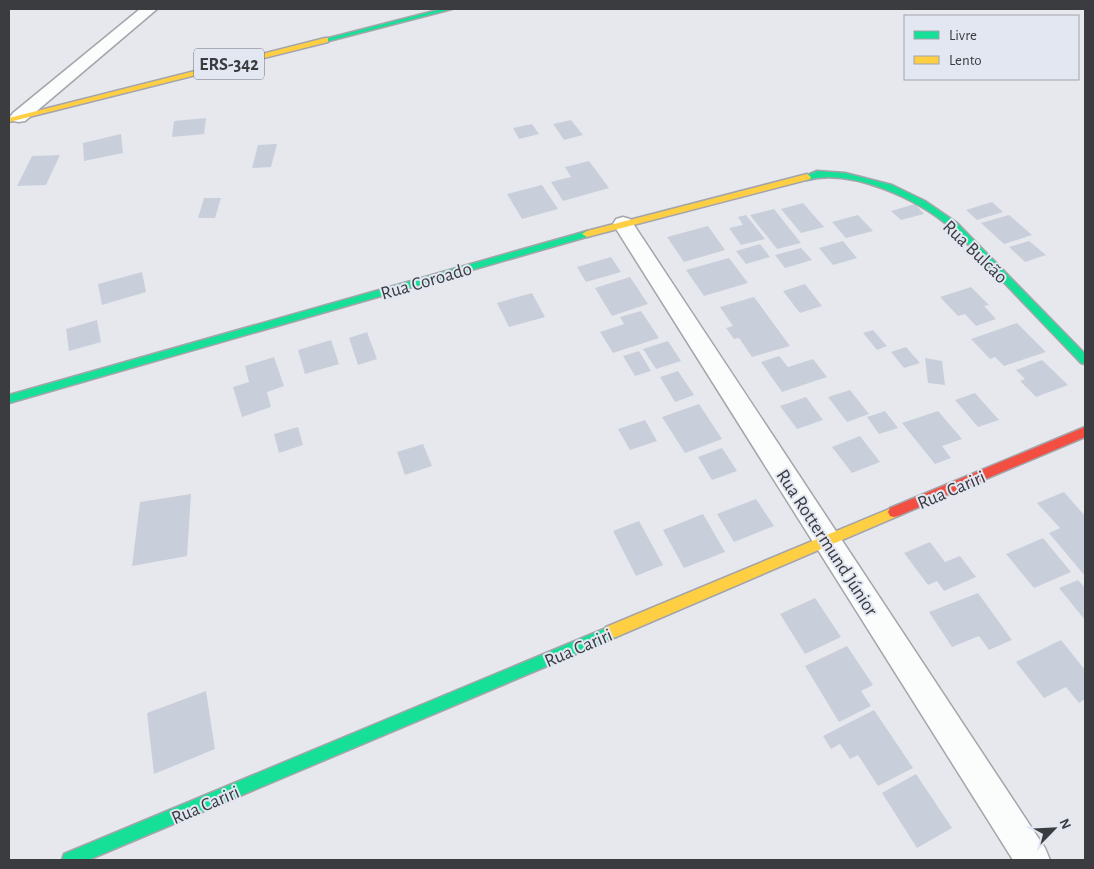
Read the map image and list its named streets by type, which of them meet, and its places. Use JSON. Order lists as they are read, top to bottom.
{
  "streets": {
    "street": [
      "ERS-342",
      "Rua Bulcão",
      "Rua Coroado",
      "Rua Cariri",
      "Rua Rottermund Júnior"
    ]
  },
  "crossings": [
    ["Rua Bulcão", "Rua Coroado"],
    ["Rua Coroado", "Rua Rottermund Júnior"],
    ["Rua Cariri", "Rua Rottermund Júnior"]
  ],
  "legend": ["Livre", "Lento"],
  "north": "top right"
}
